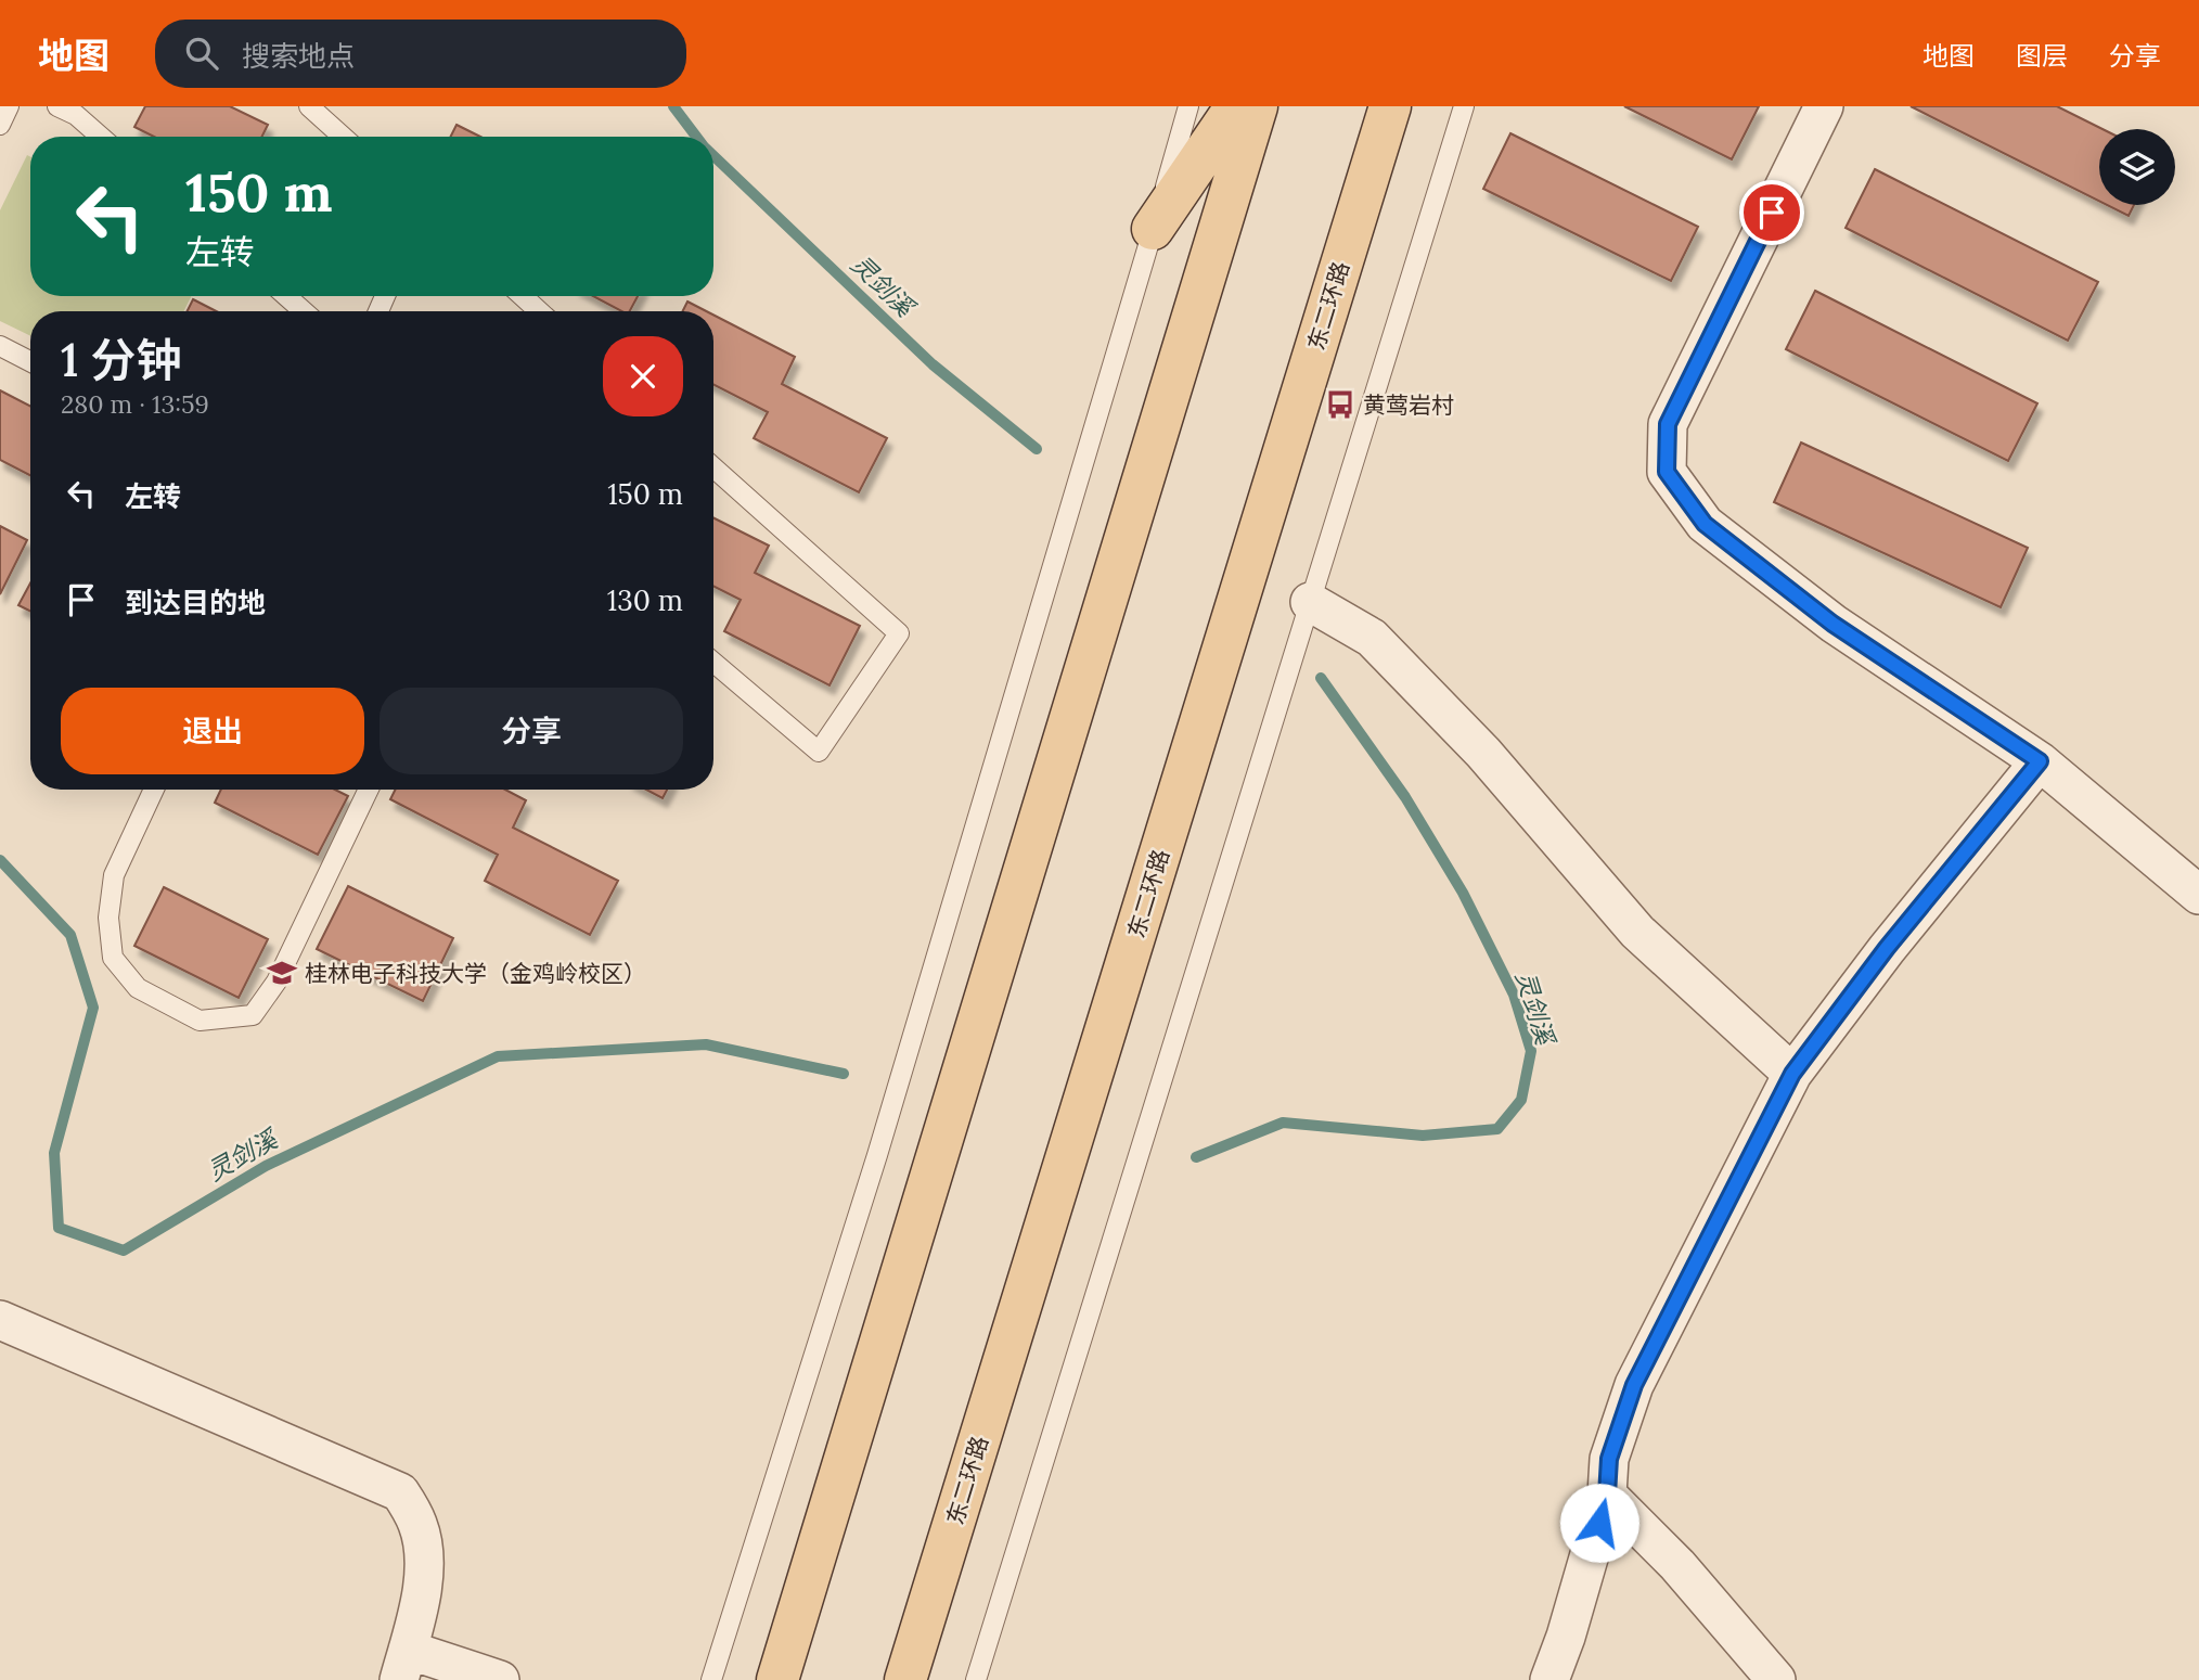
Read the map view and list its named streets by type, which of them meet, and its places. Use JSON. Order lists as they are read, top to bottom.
{
  "streets": {
    "main road": ["东二环路"]
  },
  "water": ["灵剑溪"],
  "places": {
    "bus stop": ["黄莺岩村"],
    "school or university": ["桂林电子科技大学（金鸡岭校区）"]
  },
  "page": {
    "header": "地图",
    "search": "搜索地点",
    "nav": ["地图", "图层", "分享"],
    "turn": ["150 m", "左转"],
    "heading": ["1 分钟", "280 m · 13:59"],
    "list": [
      {
        "name": "左转",
        "value": "150 m"
      },
      {
        "name": "到达目的地",
        "value": "130 m"
      }
    ],
    "buttons": ["退出", "分享"]
  }
}
